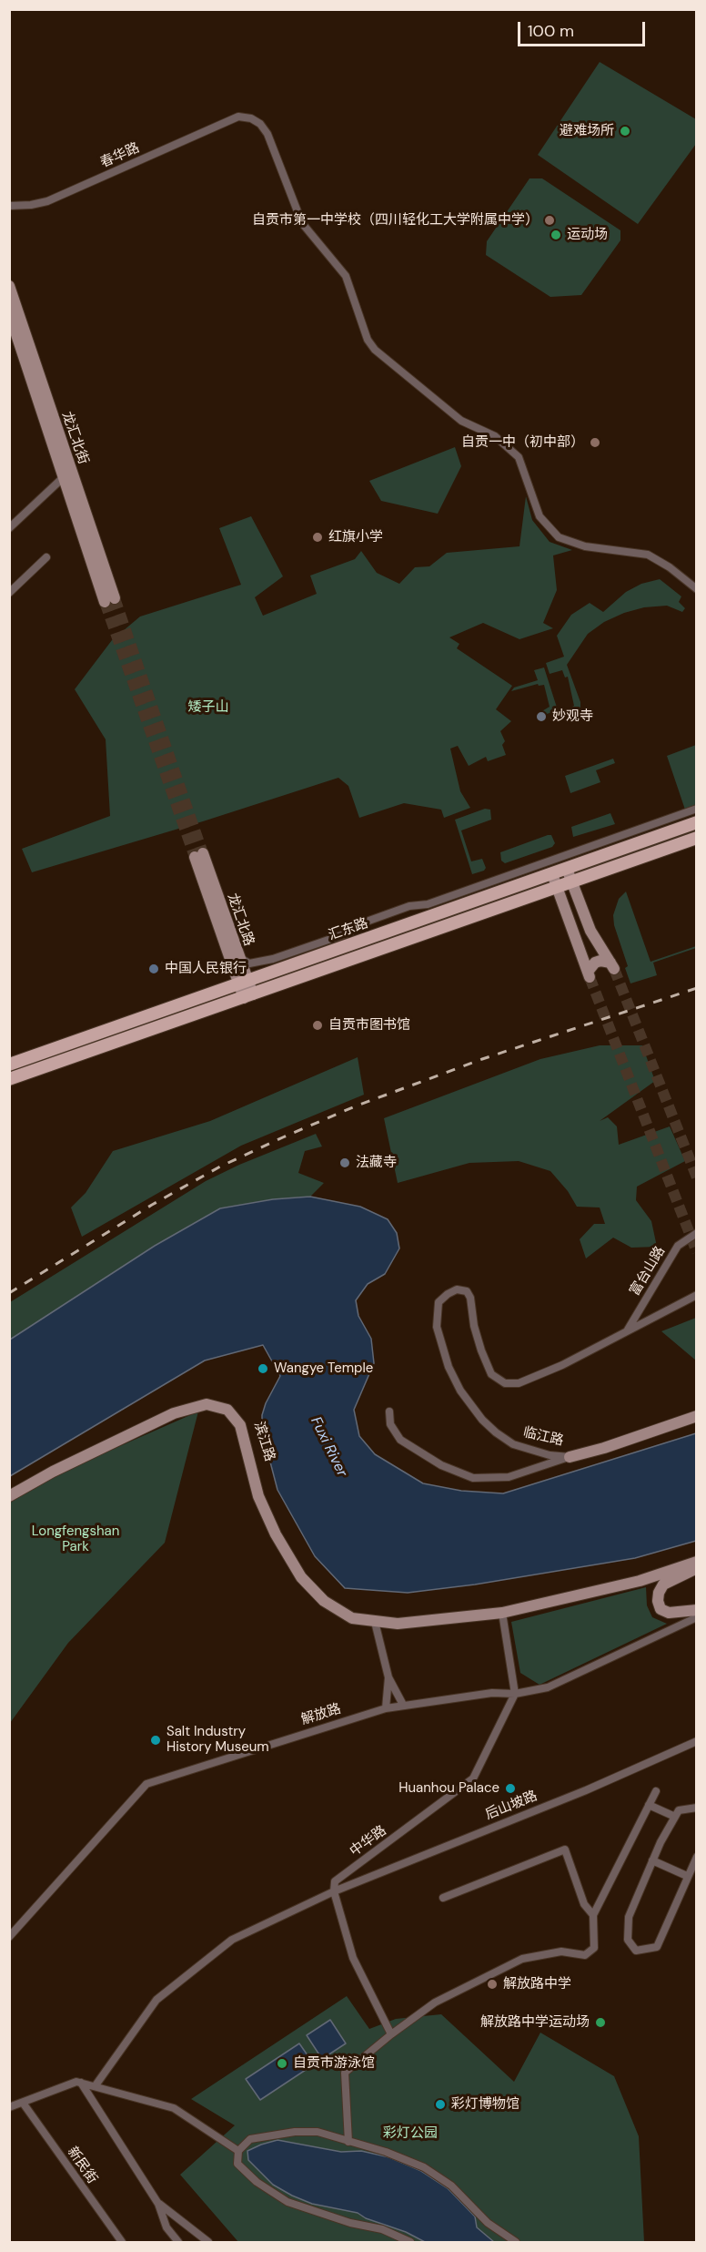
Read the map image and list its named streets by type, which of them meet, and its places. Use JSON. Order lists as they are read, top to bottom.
{
  "streets": {
    "main road": [
      "龙汇北街",
      "龙汇北路",
      "汇东路",
      "临江路",
      "滨江路"
    ],
    "street": [
      "春华路",
      "富台山路",
      "解放路",
      "后山坡路",
      "中华路",
      "新民街"
    ]
  },
  "crossings": [
    ["龙汇北路", "汇东路"],
    ["富台山路", "临江路"],
    ["解放路", "中华路"],
    ["后山坡路", "中华路"]
  ],
  "water": ["Fuxi River"],
  "parks": ["矮子山", "Longfengshan Park", "彩灯公园"],
  "places": [
    "避难场所",
    "自贡市第一中学校（四川轻化工大学附属中学）",
    "运动场",
    "自贡一中（初中部）",
    "红旗小学",
    "妙观寺",
    "中国人民银行",
    "自贡市图书馆",
    "法藏寺",
    "Wangye Temple",
    "Salt Industry History Museum",
    "Huanhou Palace",
    "解放路中学",
    "解放路中学运动场",
    "自贡市游泳馆",
    "彩灯博物馆"
  ],
  "scale_bar": "100 m"
}
